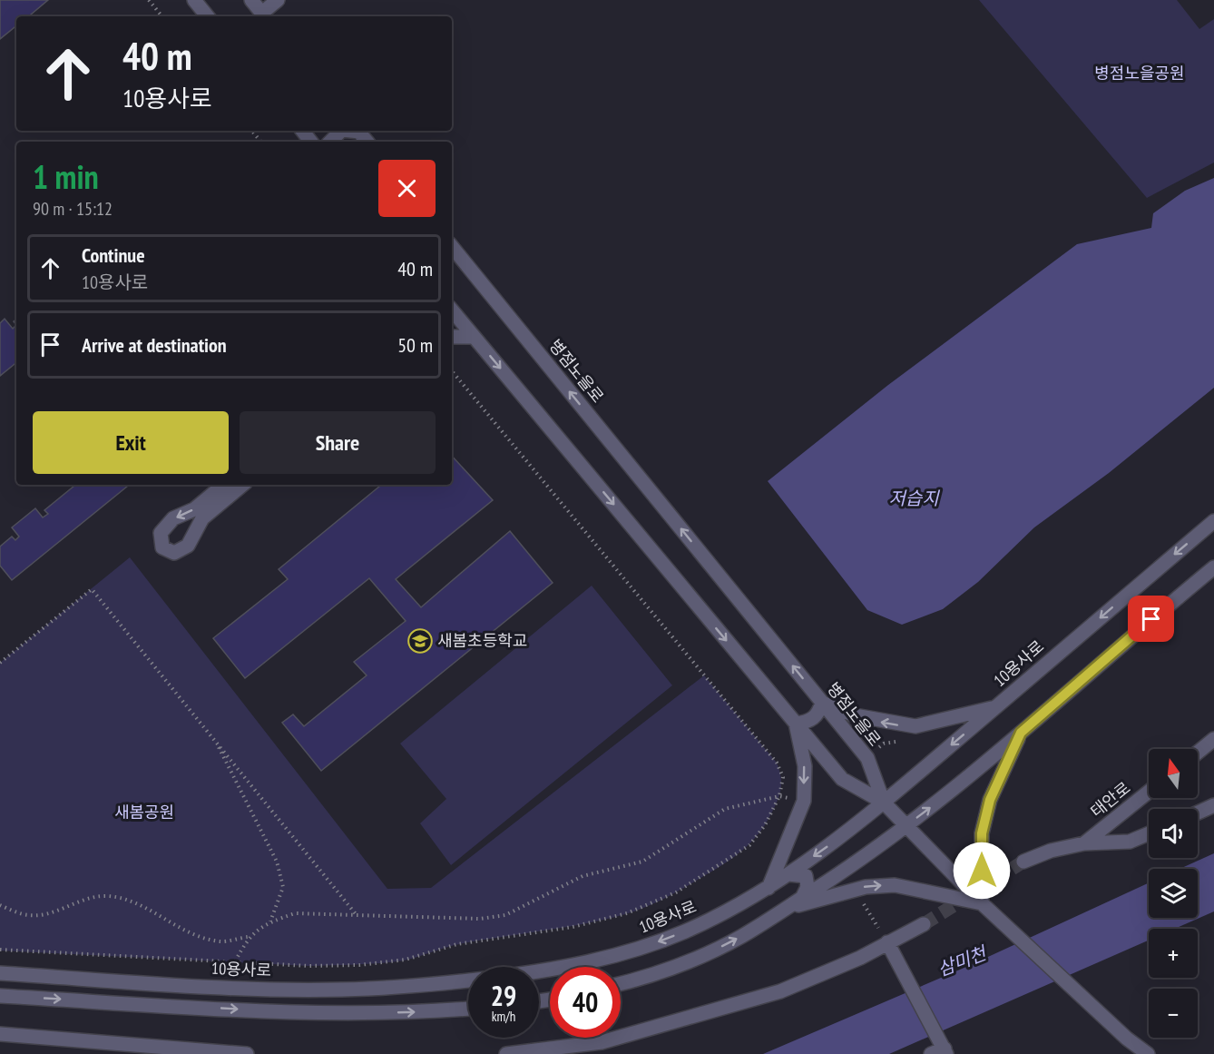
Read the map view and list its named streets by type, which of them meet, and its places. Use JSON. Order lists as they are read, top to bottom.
{
  "streets": {
    "street": ["병점노을로", "10용사로", "태안로"]
  },
  "crossings": [
    ["병점노을로", "10용사로"]
  ],
  "water": ["저습지", "삼미천"],
  "parks": ["병점노을공원", "새봄공원"],
  "places": {
    "school or university": ["새봄초등학교"]
  },
  "north": "top",
  "page": {
    "turn": ["40 m", "10용사로"],
    "heading": ["1 min", "90 m · 15:12"],
    "list": [
      {
        "name": "Continue",
        "note": "10용사로",
        "value": "40 m"
      },
      {
        "name": "Arrive at destination",
        "value": "50 m"
      }
    ],
    "buttons": ["Exit", "Share"],
    "map_buttons": ["+", "−"],
    "speed": "29 km/h",
    "limit": "40"
  }
}
